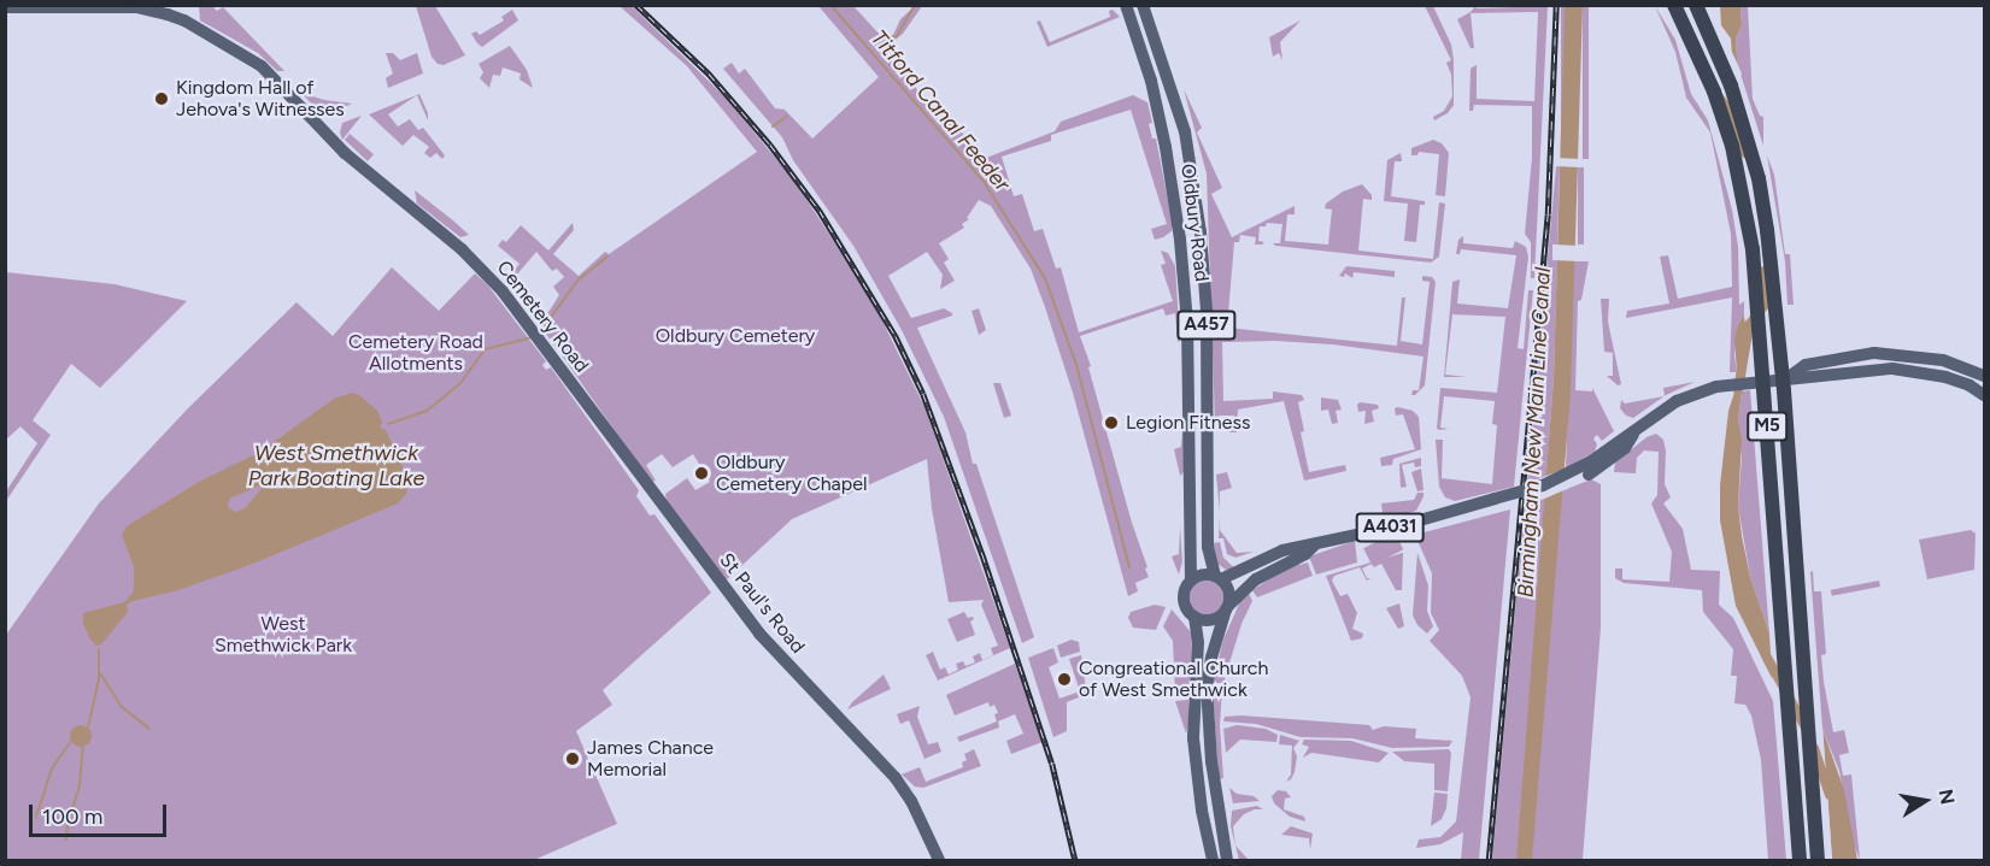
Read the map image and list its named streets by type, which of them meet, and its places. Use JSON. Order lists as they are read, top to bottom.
{
  "streets": {
    "highway": ["M5"],
    "main road": [
      "Oldbury Road",
      "Cemetery Road",
      "A457",
      "A4031",
      "St Paul's Road"
    ]
  },
  "crossings": [
    ["Oldbury Road", "A4031"],
    ["Cemetery Road", "St Paul's Road"]
  ],
  "water": ["Titford Canal Feeder", "Birmingham New Main Line Canal", "West Smethwick Park Boating Lake"],
  "parks": ["Oldbury Cemetery", "Cemetery Road Allotments", "West Smethwick Park"],
  "places": [
    "Kingdom Hall of Jehova's Witnesses",
    "Legion Fitness",
    "Oldbury Cemetery Chapel",
    "Congreational Church of West Smethwick",
    "James Chance Memorial"
  ],
  "scale_bar": "100 m",
  "north": "right"
}
